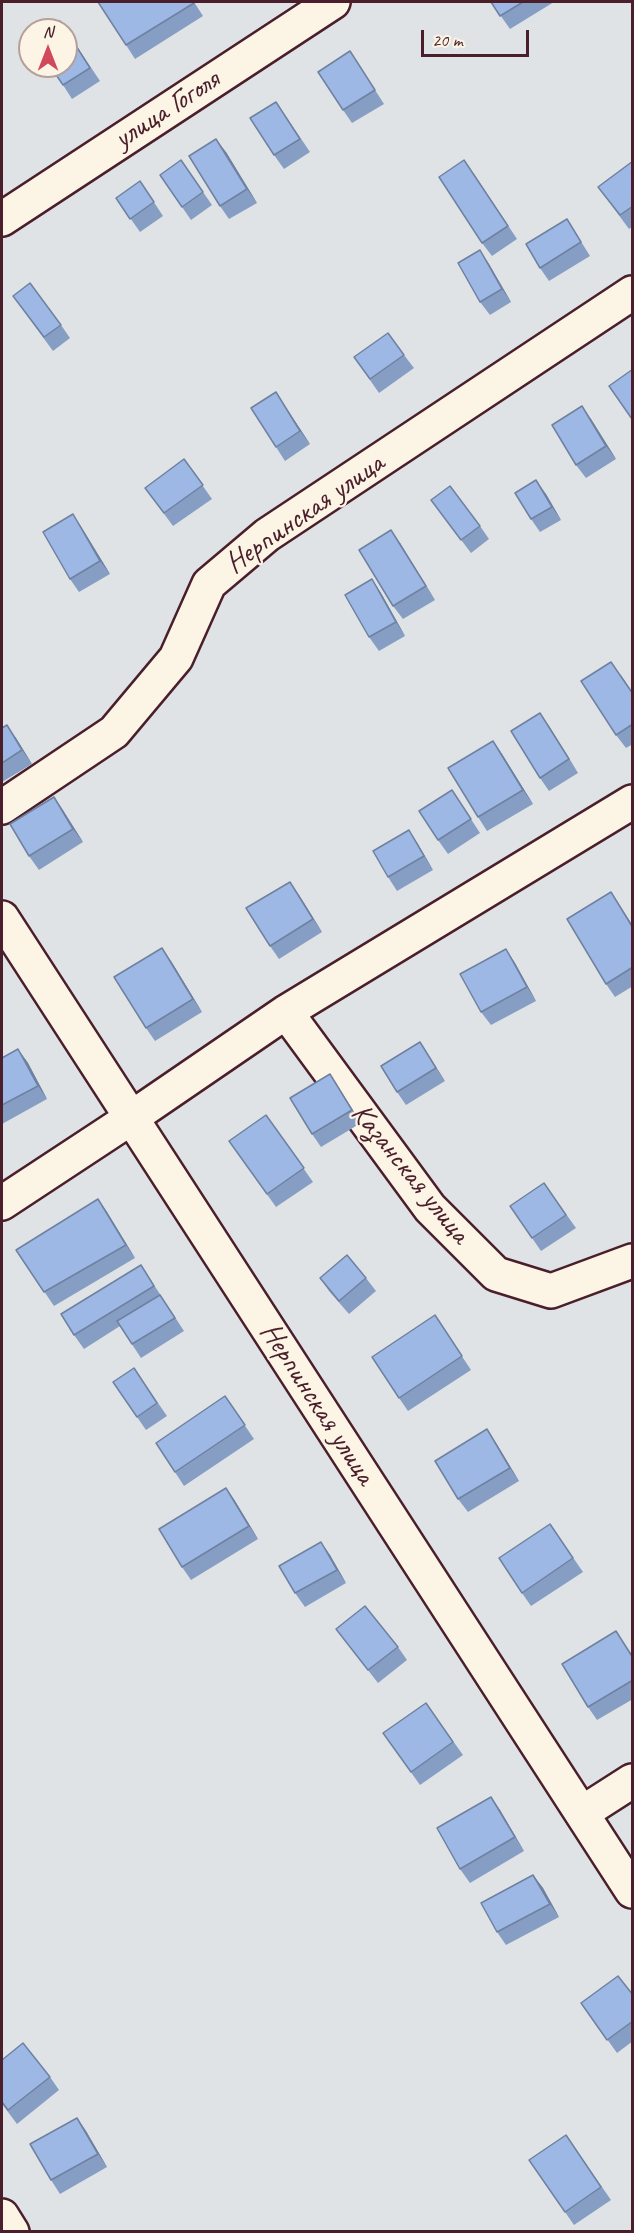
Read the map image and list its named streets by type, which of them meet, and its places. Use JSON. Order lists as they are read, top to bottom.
{
  "streets": {
    "street": ["улица Гоголя", "Нерпинская улица", "Казанская улица"]
  },
  "scale_bar": "20 m",
  "north": "top"
}
